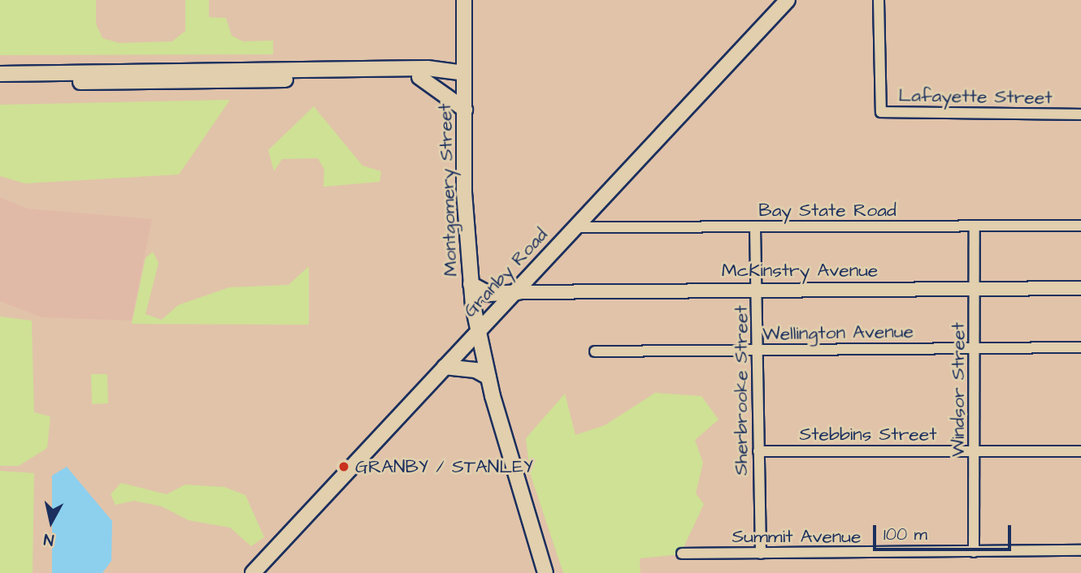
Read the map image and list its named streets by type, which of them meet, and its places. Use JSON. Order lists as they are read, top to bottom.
{
  "streets": {
    "main road": ["Montgomery Street", "Granby Road"],
    "street": [
      "Lafayette Street",
      "Bay State Road",
      "McKinstry Avenue",
      "Wellington Avenue",
      "Windsor Street",
      "Sherbrooke Street",
      "Stebbins Street",
      "Summit Avenue"
    ]
  },
  "crossings": [
    ["Montgomery Street", "Granby Road"],
    ["Bay State Road", "Granby Road"],
    ["Bay State Road", "Windsor Street"],
    ["Bay State Road", "Sherbrooke Street"],
    ["McKinstry Avenue", "Granby Road"],
    ["McKinstry Avenue", "Windsor Street"],
    ["McKinstry Avenue", "Sherbrooke Street"],
    ["Wellington Avenue", "Windsor Street"],
    ["Wellington Avenue", "Sherbrooke Street"],
    ["Windsor Street", "Stebbins Street"],
    ["Windsor Street", "Summit Avenue"],
    ["Sherbrooke Street", "Stebbins Street"],
    ["Sherbrooke Street", "Summit Avenue"]
  ],
  "places": ["GRANBY / STANLEY"],
  "scale_bar": "100 m",
  "north": "bottom"
}
